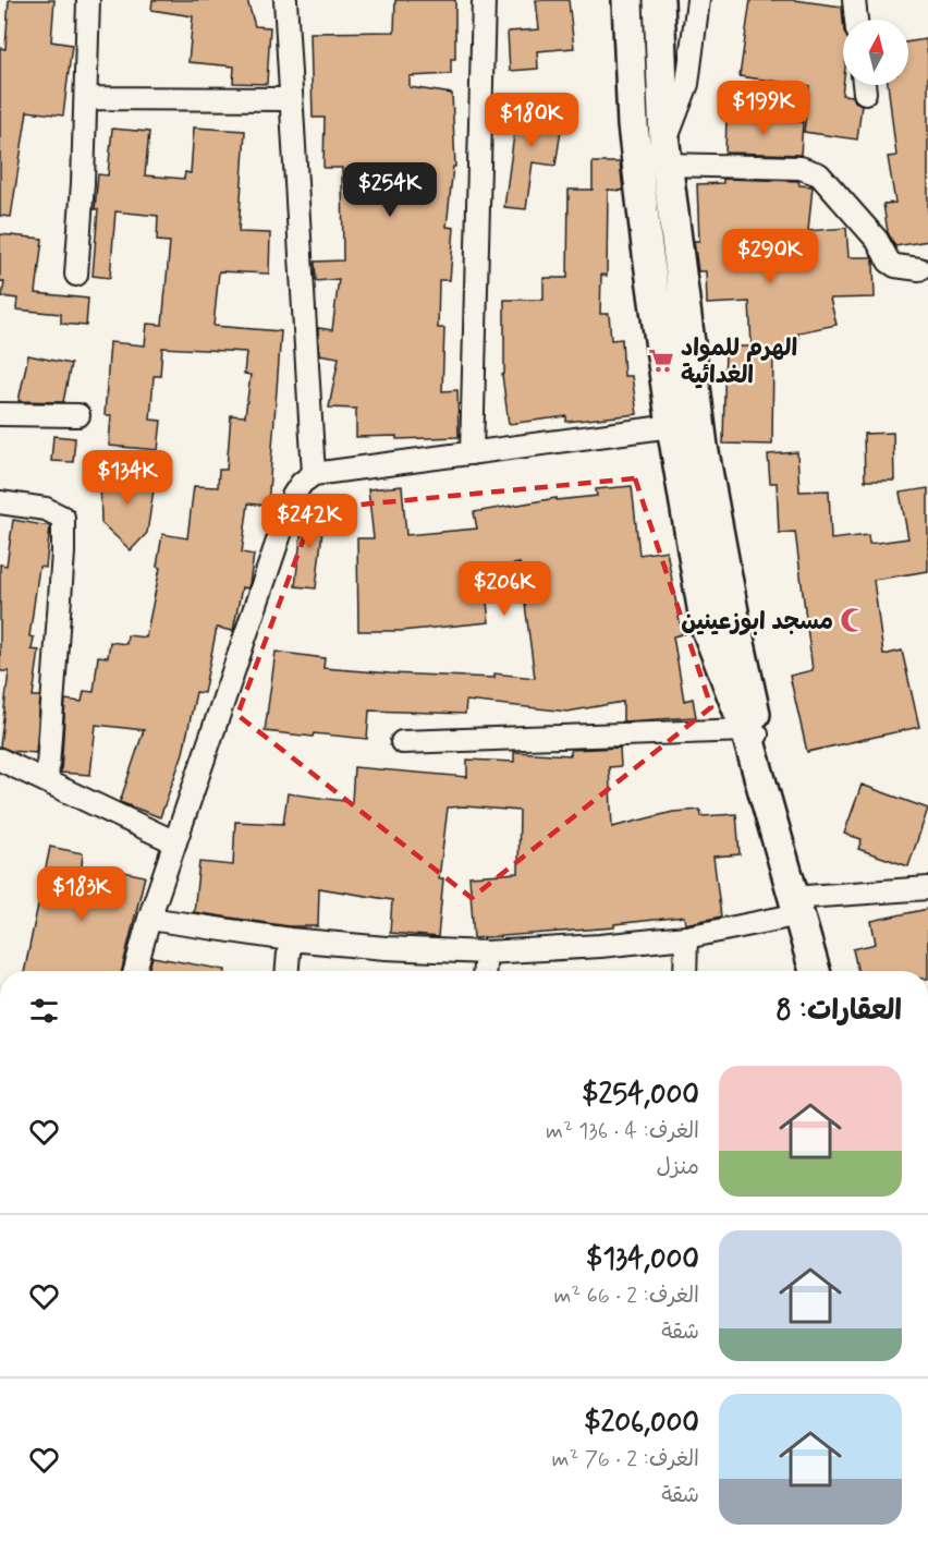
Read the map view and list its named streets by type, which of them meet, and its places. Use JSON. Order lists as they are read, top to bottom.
{
  "places": {
    "supermarket": ["الهرم للمواد الغدائية"],
    "mosque": ["مسجد ابوزعينين"]
  },
  "north": "top",
  "page": {
    "price": [
      "$199K",
      "$180K",
      "$254K",
      "$290K",
      "$134K",
      "$242K",
      "$206K",
      "$183K"
    ],
    "heading": "العقارات: 8",
    "list": [
      {
        "name": "$254,000",
        "note": "الغرف: 4 · 136 m² · منزل"
      },
      {
        "name": "$134,000",
        "note": "الغرف: 2 · 66 m² · شقة"
      },
      {
        "name": "$206,000",
        "note": "الغرف: 2 · 76 m² · شقة"
      }
    ]
  }
}
